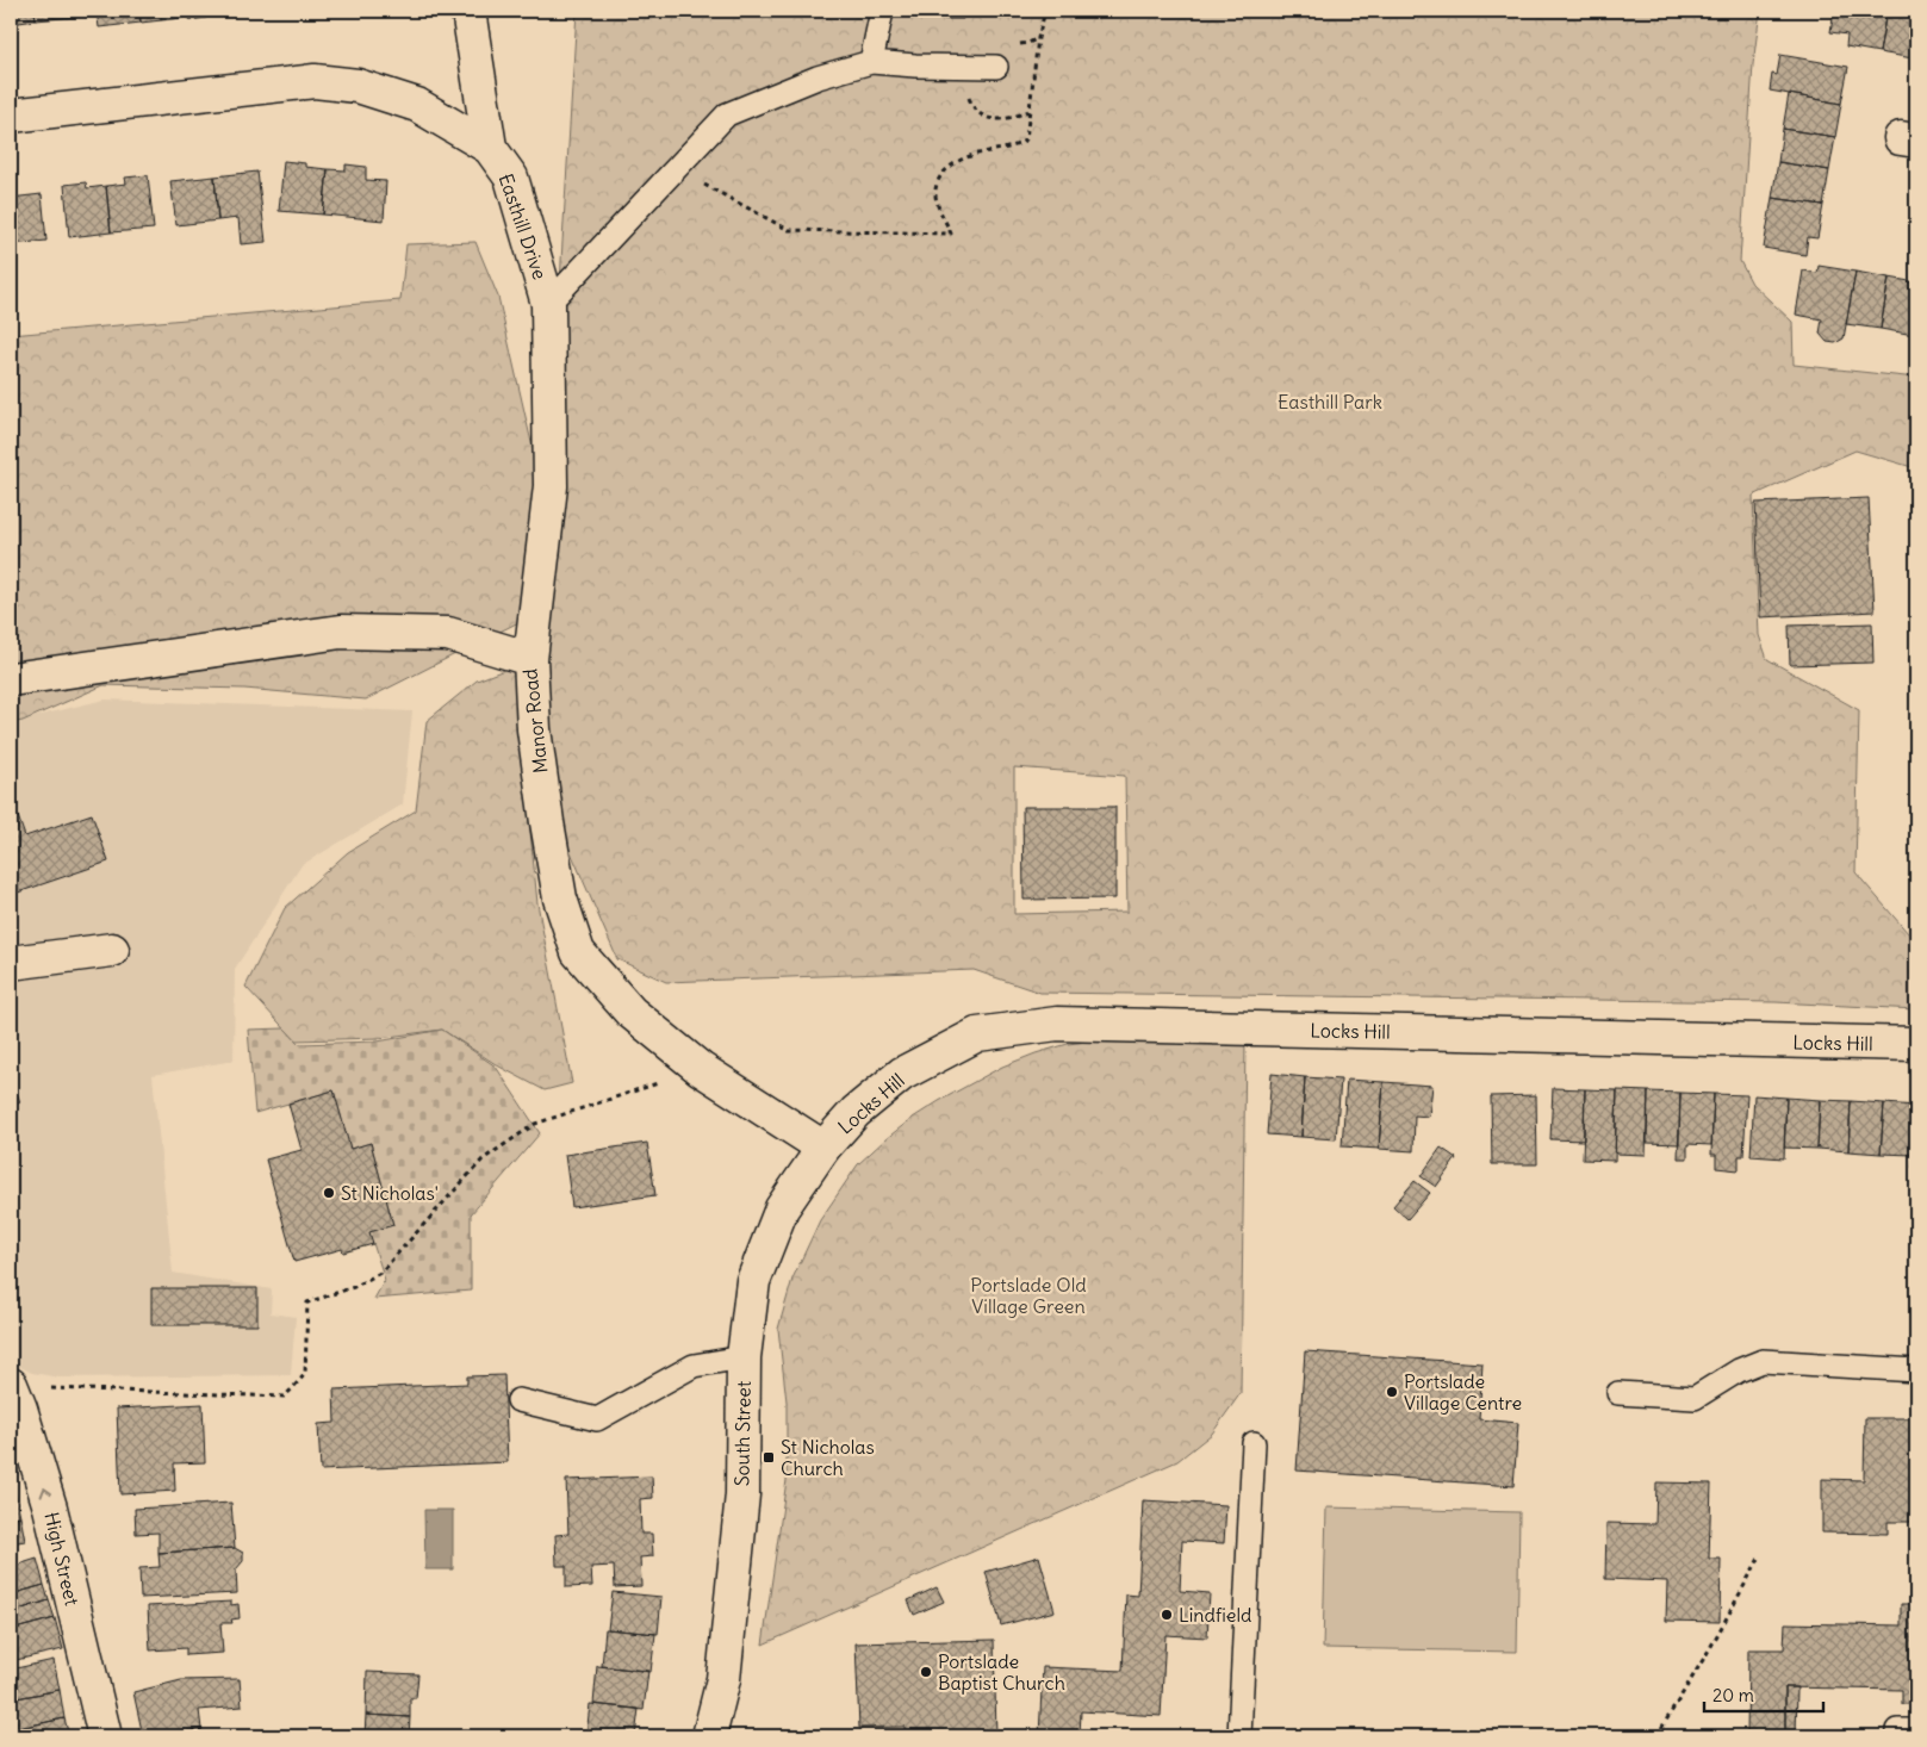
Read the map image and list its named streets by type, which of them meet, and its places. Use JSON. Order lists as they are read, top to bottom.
{
  "streets": {
    "street": [
      "Easthill Drive",
      "Manor Road",
      "Locks Hill",
      "South Street",
      "High Street"
    ]
  },
  "crossings": [
    ["Easthill Drive", "Manor Road"],
    ["Manor Road", "Locks Hill"],
    ["Manor Road", "South Street"],
    ["Locks Hill", "South Street"]
  ],
  "one_way": ["High Street"],
  "parks": ["Easthill Park", "Portslade Old Village Green"],
  "places": {
    "other": [
      "St Nicholas'",
      "Portslade Village Centre",
      "Lindfield",
      "Portslade Baptist Church"
    ],
    "transit": ["St Nicholas Church"]
  },
  "scale_bar": "20 m"
}
